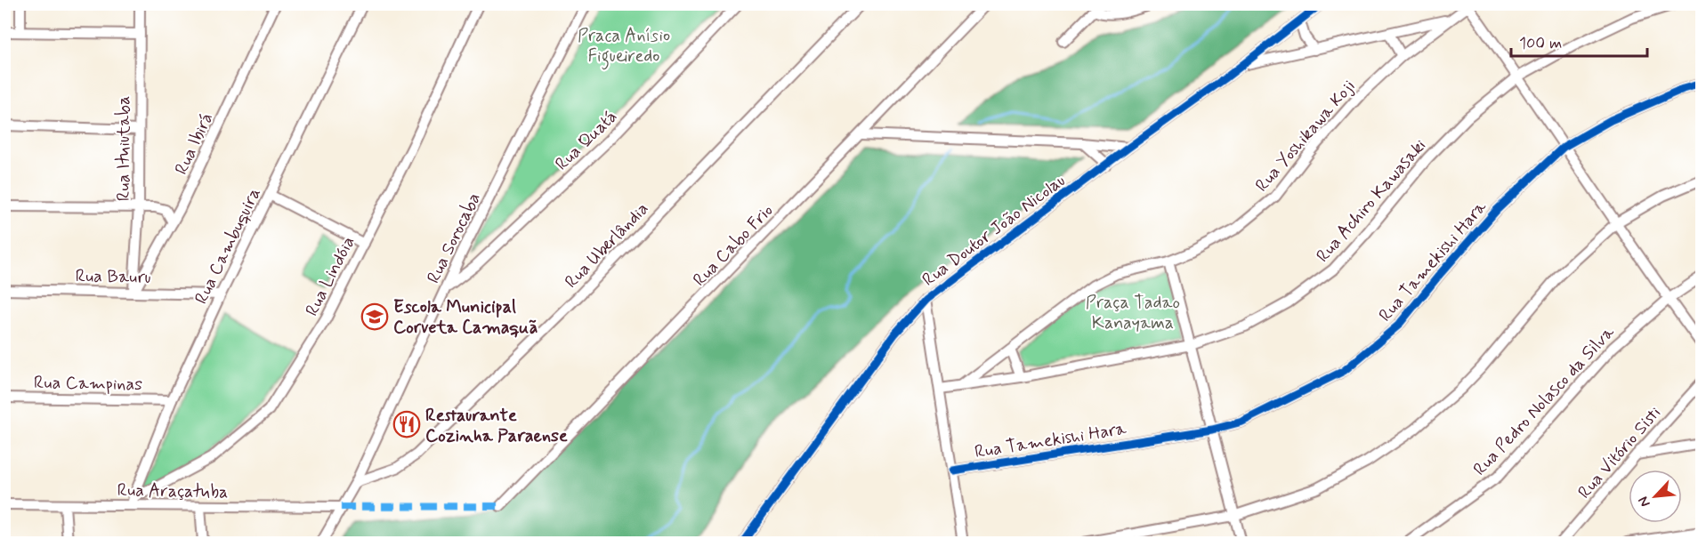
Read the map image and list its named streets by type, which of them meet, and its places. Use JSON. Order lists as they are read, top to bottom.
{
  "streets": {
    "street": [
      "Rua Yoshikawa Koji",
      "Rua Quatá",
      "Rua Ibirá",
      "Rua Ituiutaba",
      "Rua Achiro Kawasaki",
      "Rua Doutor João Nicolau",
      "Rua Sorocaba",
      "Rua Uberlândia",
      "Rua Cabo Frio",
      "Rua Cambuquira",
      "Rua Tamekishi Hara",
      "Rua Bauru",
      "Rua Lindóia",
      "Rua Campinas",
      "Rua Pedro Nolasco da Silva",
      "Rua Vitório Sisti",
      "Rua Araçatuba"
    ]
  },
  "crossings": [
    ["Rua Yoshikawa Koji", "Rua Achiro Kawasaki"],
    ["Rua Quatá", "Rua Sorocaba"],
    ["Rua Ibirá", "Rua Ituiutaba"],
    ["Rua Ibirá", "Rua Bauru"],
    ["Rua Ituiutaba", "Rua Bauru"],
    ["Rua Sorocaba", "Rua Uberlândia"],
    ["Rua Sorocaba", "Rua Araçatuba"],
    ["Rua Cambuquira", "Rua Bauru"],
    ["Rua Cambuquira", "Rua Lindóia"],
    ["Rua Cambuquira", "Rua Campinas"],
    ["Rua Cambuquira", "Rua Araçatuba"],
    ["Rua Lindóia", "Rua Araçatuba"]
  ],
  "parks": ["Praca Anísio Figueiredo", "Praça Tadao Kanayama"],
  "places": {
    "school or university": ["Escola Municipal Corveta Camaquã"],
    "restaurant": ["Restaurante Cozinha Paraense"]
  },
  "scale_bar": "100 m",
  "north": "bottom left"
}
